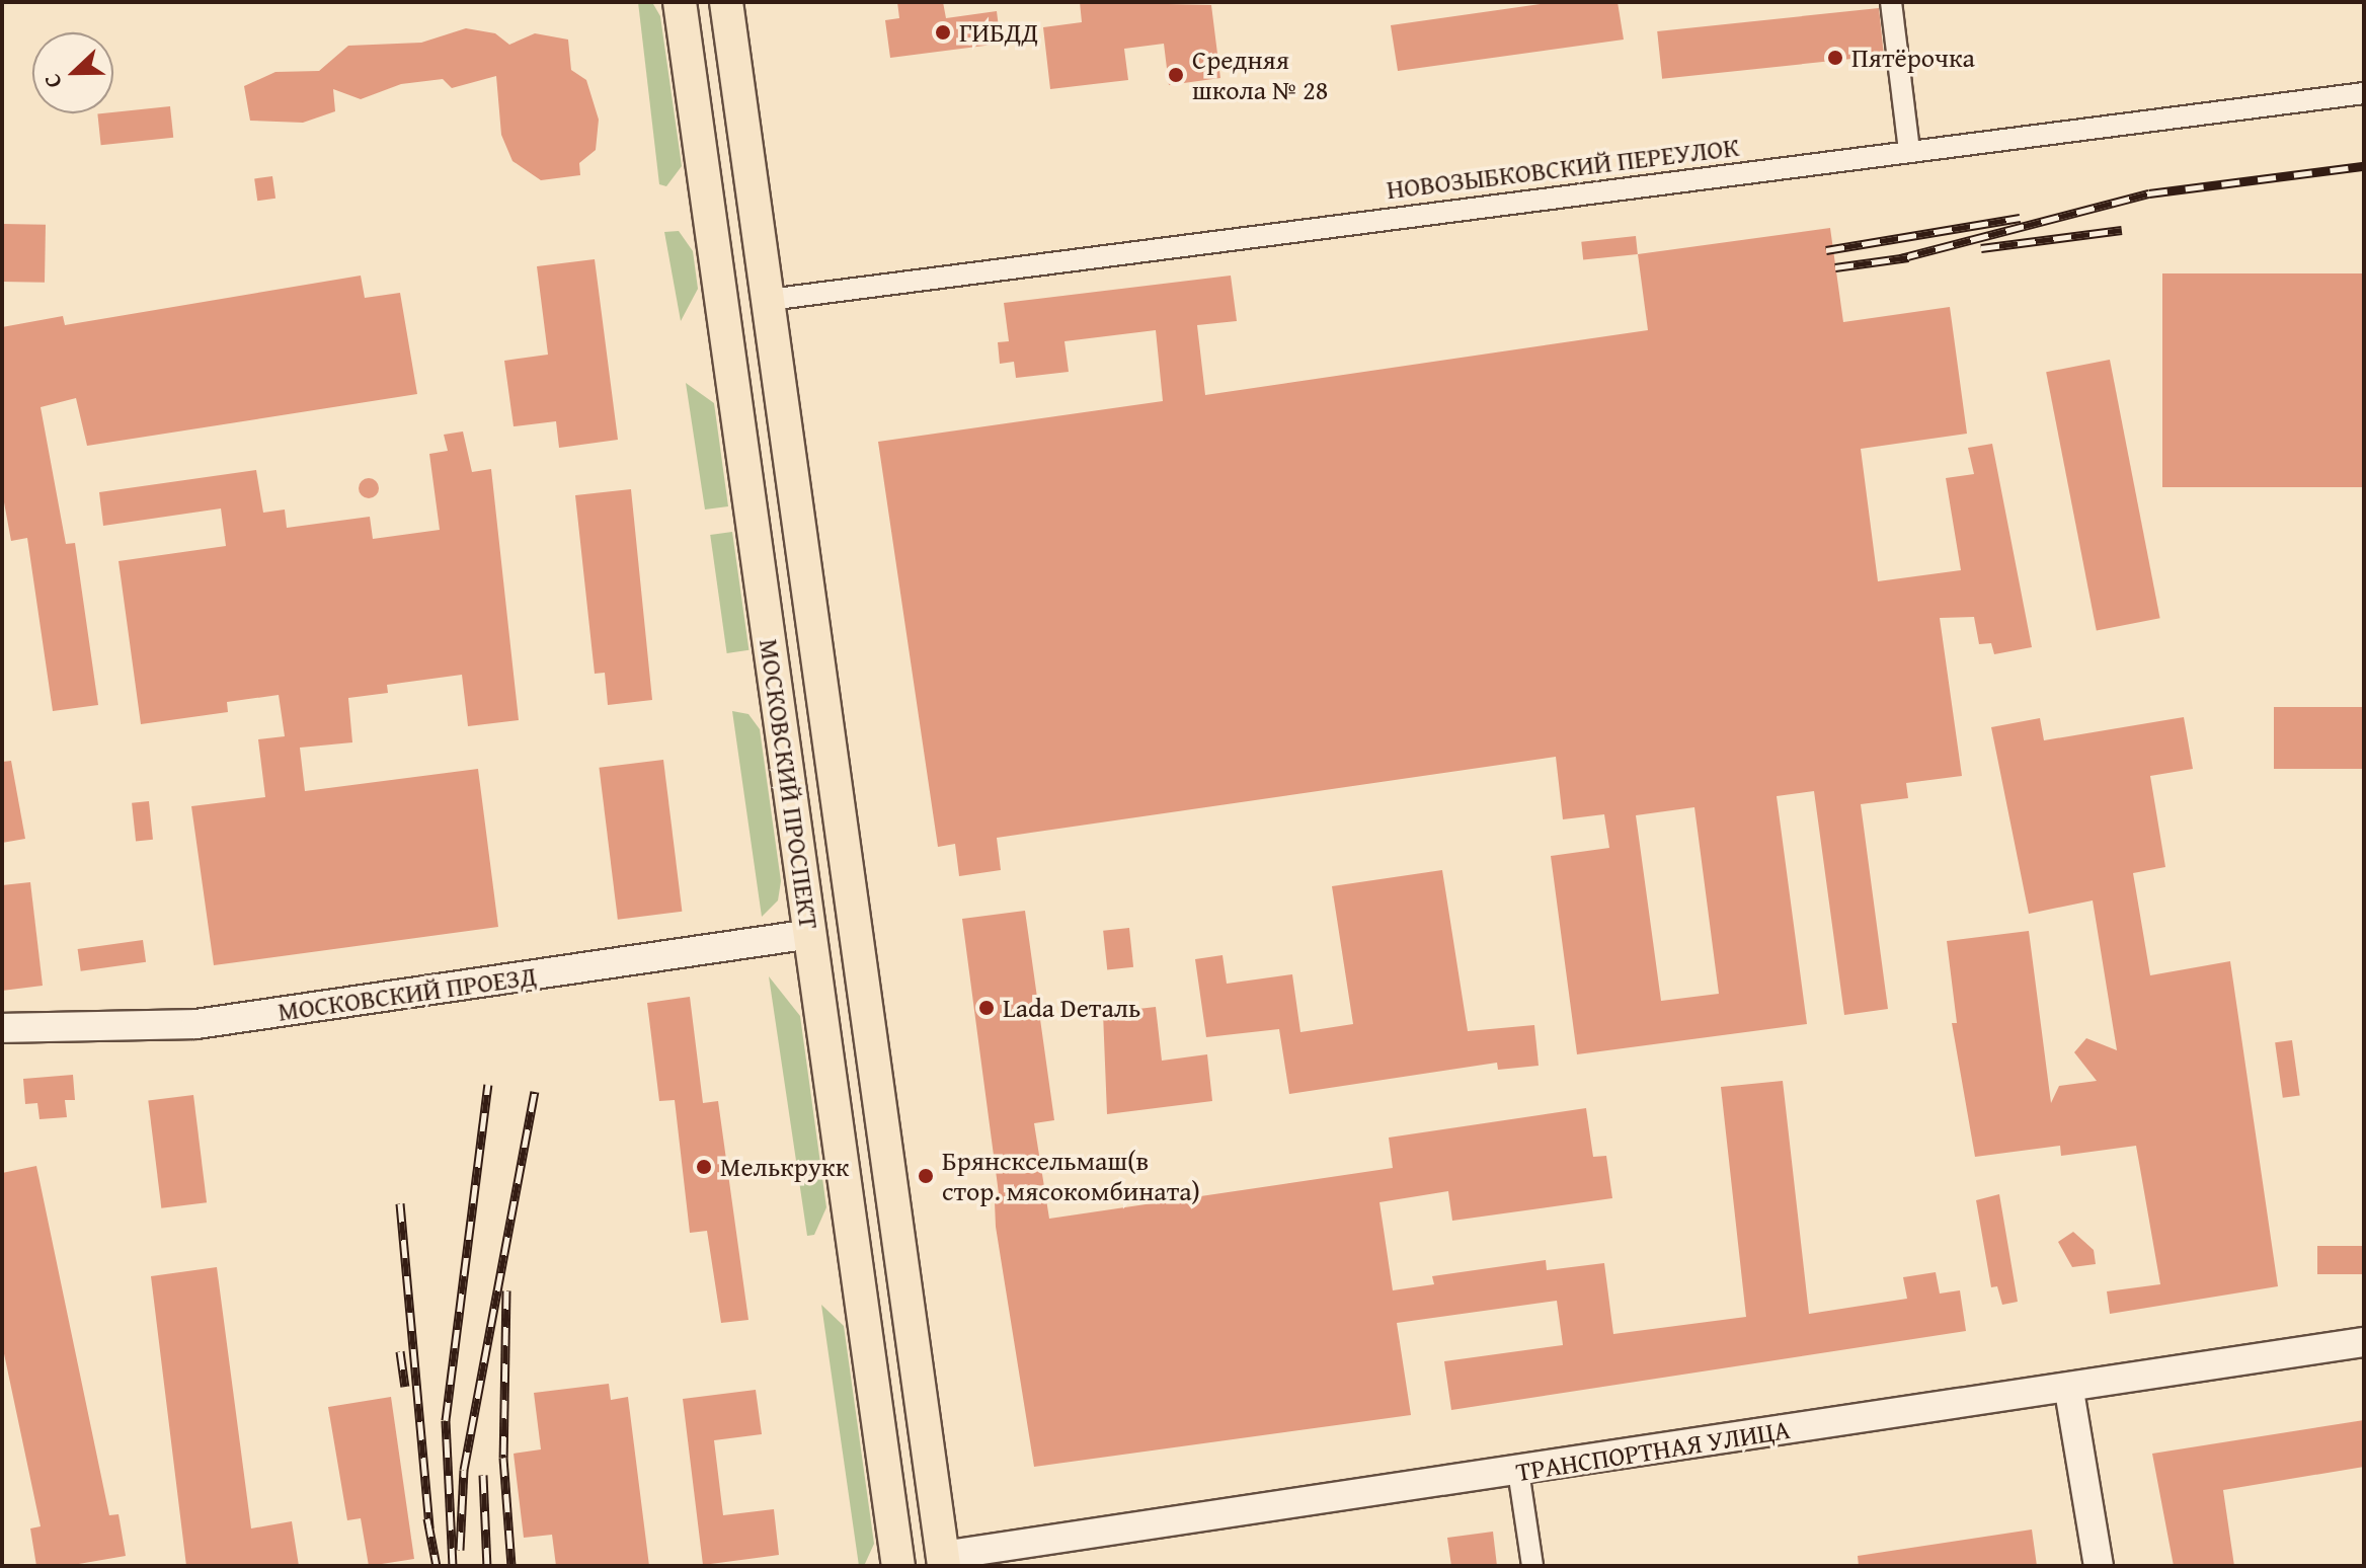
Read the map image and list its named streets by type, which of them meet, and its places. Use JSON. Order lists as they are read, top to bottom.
{
  "streets": {
    "main road": ["МОСКОВСКИЙ ПРОСПЕКТ"],
    "street": ["НОВОЗЫБКОВСКИЙ ПЕРЕУЛОК", "МОСКОВСКИЙ ПРОЕЗД", "ТРАНСПОРТНАЯ УЛИЦА"]
  },
  "crossings": [
    ["НОВОЗЫБКОВСКИЙ ПЕРЕУЛОК", "МОСКОВСКИЙ ПРОСПЕКТ"],
    ["МОСКОВСКИЙ ПРОСПЕКТ", "МОСКОВСКИЙ ПРОЕЗД"],
    ["МОСКОВСКИЙ ПРОСПЕКТ", "ТРАНСПОРТНАЯ УЛИЦА"]
  ],
  "places": [
    "ГИБДД",
    "Пятёрочка",
    "Средняя школа № 28",
    "Lada Dеталь",
    "Мелькрукк",
    "Брянсксельмаш(в стор. мясокомбината)"
  ],
  "north": "left"
}
